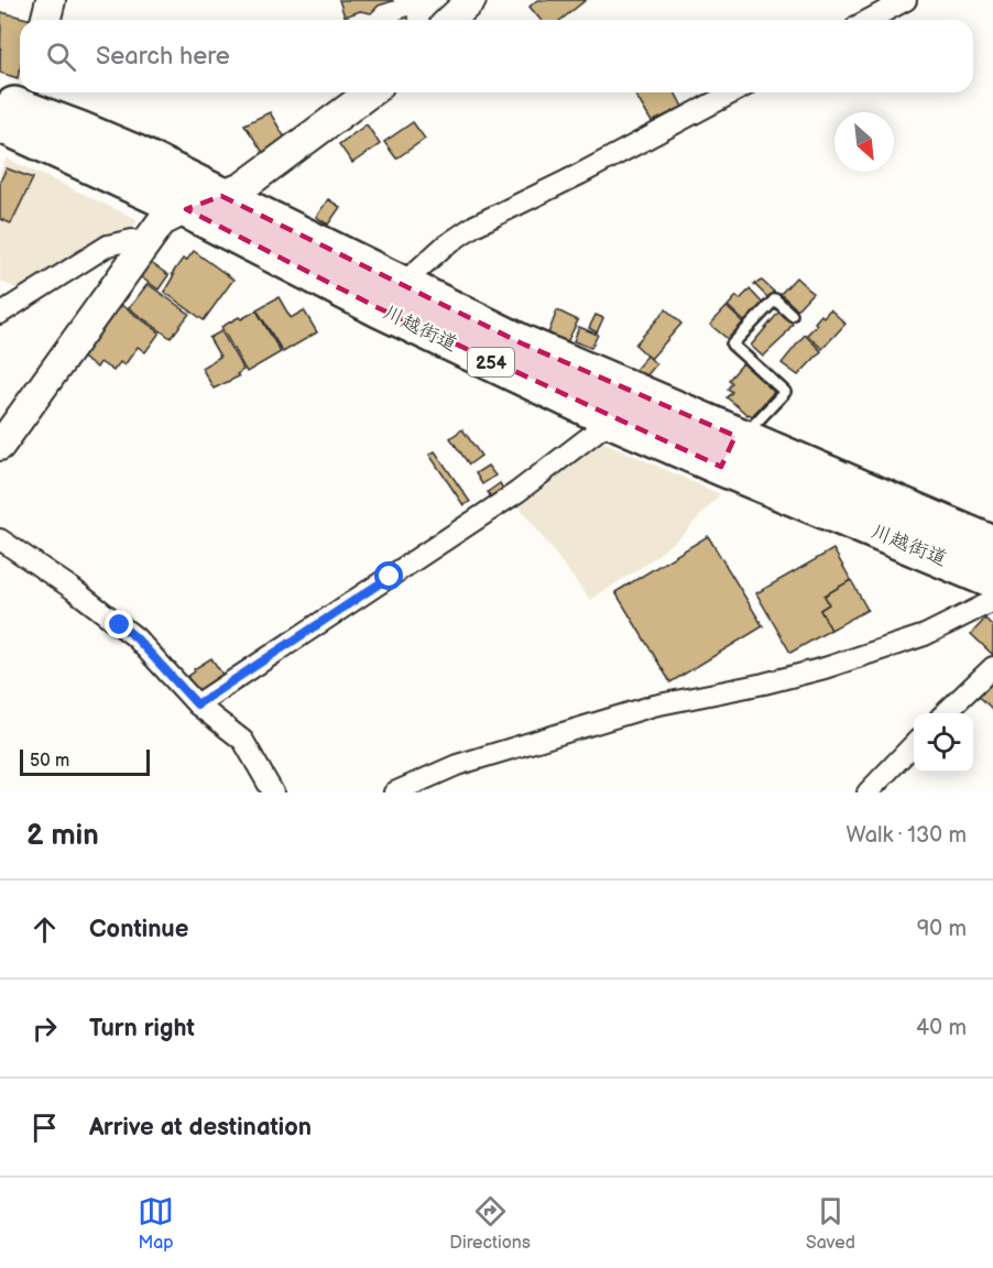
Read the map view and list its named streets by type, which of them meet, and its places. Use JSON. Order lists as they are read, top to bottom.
{
  "streets": {
    "highway": ["川越街道", "254"]
  },
  "scale_bar": "50 m",
  "north": "bottom right",
  "page": {
    "search": "Search here",
    "scale": "50 m",
    "heading": ["2 min", "Walk · 130 m"],
    "list": [
      ["Continue", "90 m"],
      ["Turn right", "40 m"],
      "Arrive at destination"
    ],
    "nav": ["Map", "Directions", "Saved"]
  }
}
